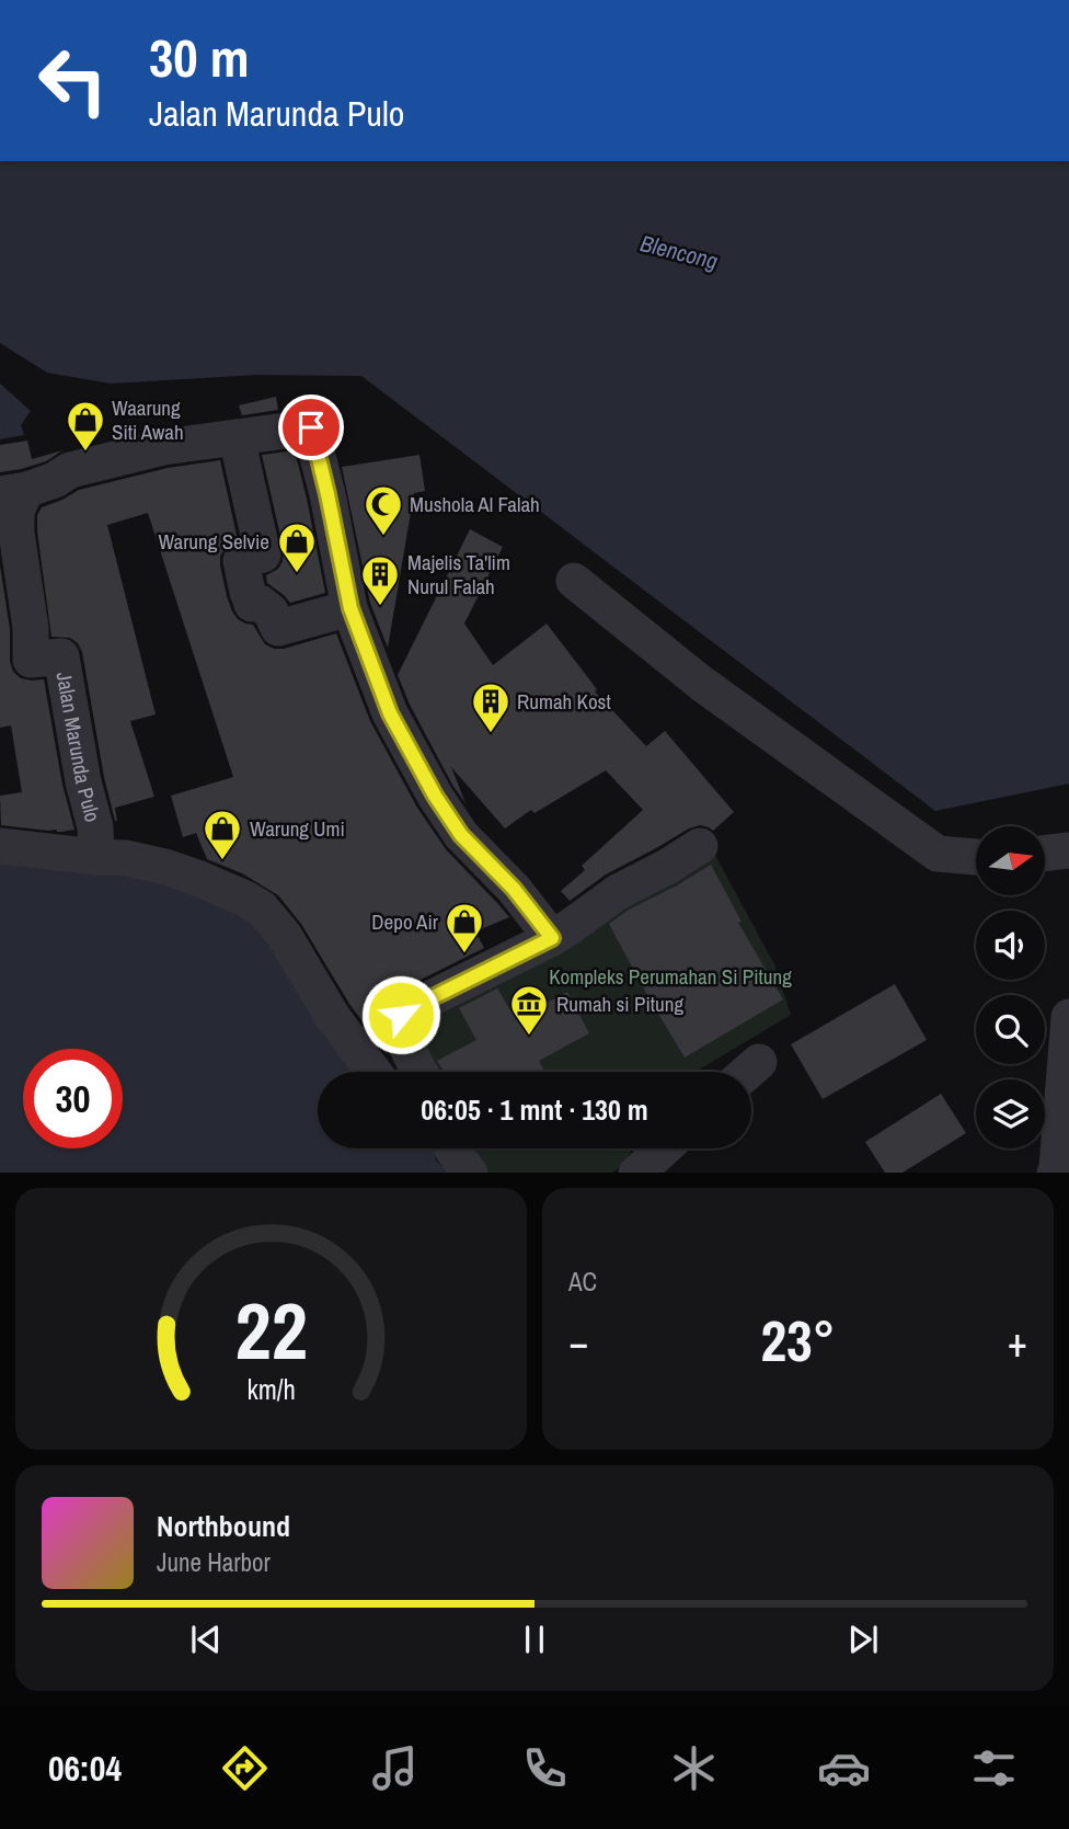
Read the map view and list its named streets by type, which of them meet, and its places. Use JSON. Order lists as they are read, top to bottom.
{
  "streets": {
    "street": ["Jalan Marunda Pulo"]
  },
  "water": ["Blencong"],
  "parks": ["Kompleks Perumahan Si Pitung"],
  "places": {
    "shop": [
      "Waarung Siti Awah",
      "Warung Selvie",
      "Warung Umi",
      "Depo Air"
    ],
    "mosque": ["Mushola Al Falah"],
    "building": ["Majelis Ta'lim Nurul Falah", "Rumah Kost"],
    "museum": ["Rumah si Pitung"]
  },
  "north": "right",
  "page": {
    "turn": ["30 m", "Jalan Marunda Pulo"],
    "limit": "30",
    "trip": "06:05 · 1 mnt · 130 m",
    "tile": "AC",
    "heat": ["−", "23°", "+"],
    "song": ["Northbound", "June Harbor"],
    "tabs": "06:04",
    "gauge": ["22", "km/h"]
  }
}
